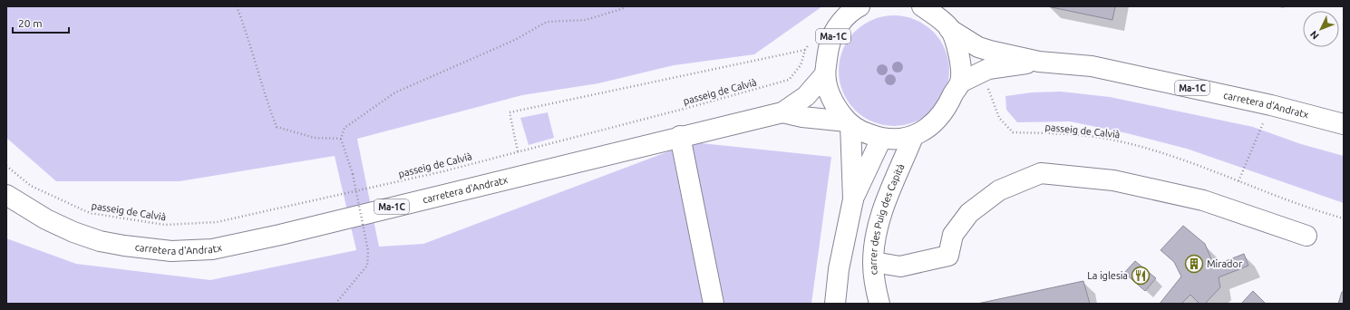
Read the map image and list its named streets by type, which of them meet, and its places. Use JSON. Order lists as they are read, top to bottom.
{
  "streets": {
    "main road": ["Ma-1C", "carretera d'Andratx", "carrer des Puig des Capità"],
    "path": ["passeig de Calvià"]
  },
  "crossings": [
    ["Ma-1C", "carretera d'Andratx"],
    ["Ma-1C", "carrer des Puig des Capità"],
    ["passeig de Calvià", "carretera d'Andratx"]
  ],
  "places": {
    "building": ["Mirador"],
    "restaurant": ["La iglesia"]
  },
  "scale_bar": "20 m",
  "north": "bottom left"
}
